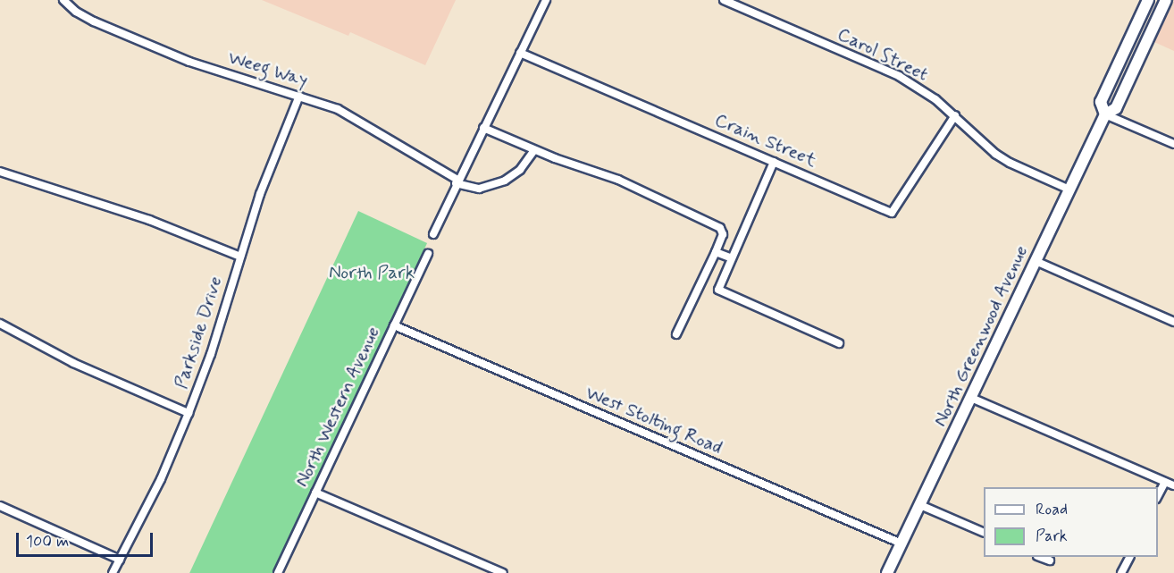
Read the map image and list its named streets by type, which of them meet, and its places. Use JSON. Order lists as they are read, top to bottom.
{
  "streets": {
    "main road": ["North Greenwood Avenue"],
    "street": [
      "Carol Street",
      "Weeg Way",
      "Crain Street",
      "Parkside Drive",
      "North Western Avenue",
      "West Stolting Road"
    ]
  },
  "crossings": [
    ["Carol Street", "Crain Street"],
    ["Carol Street", "North Greenwood Avenue"],
    ["Weeg Way", "Parkside Drive"],
    ["North Greenwood Avenue", "West Stolting Road"],
    ["North Western Avenue", "West Stolting Road"]
  ],
  "parks": ["North Park"],
  "legend": ["Road", "Park"],
  "scale_bar": "100 m"
}
